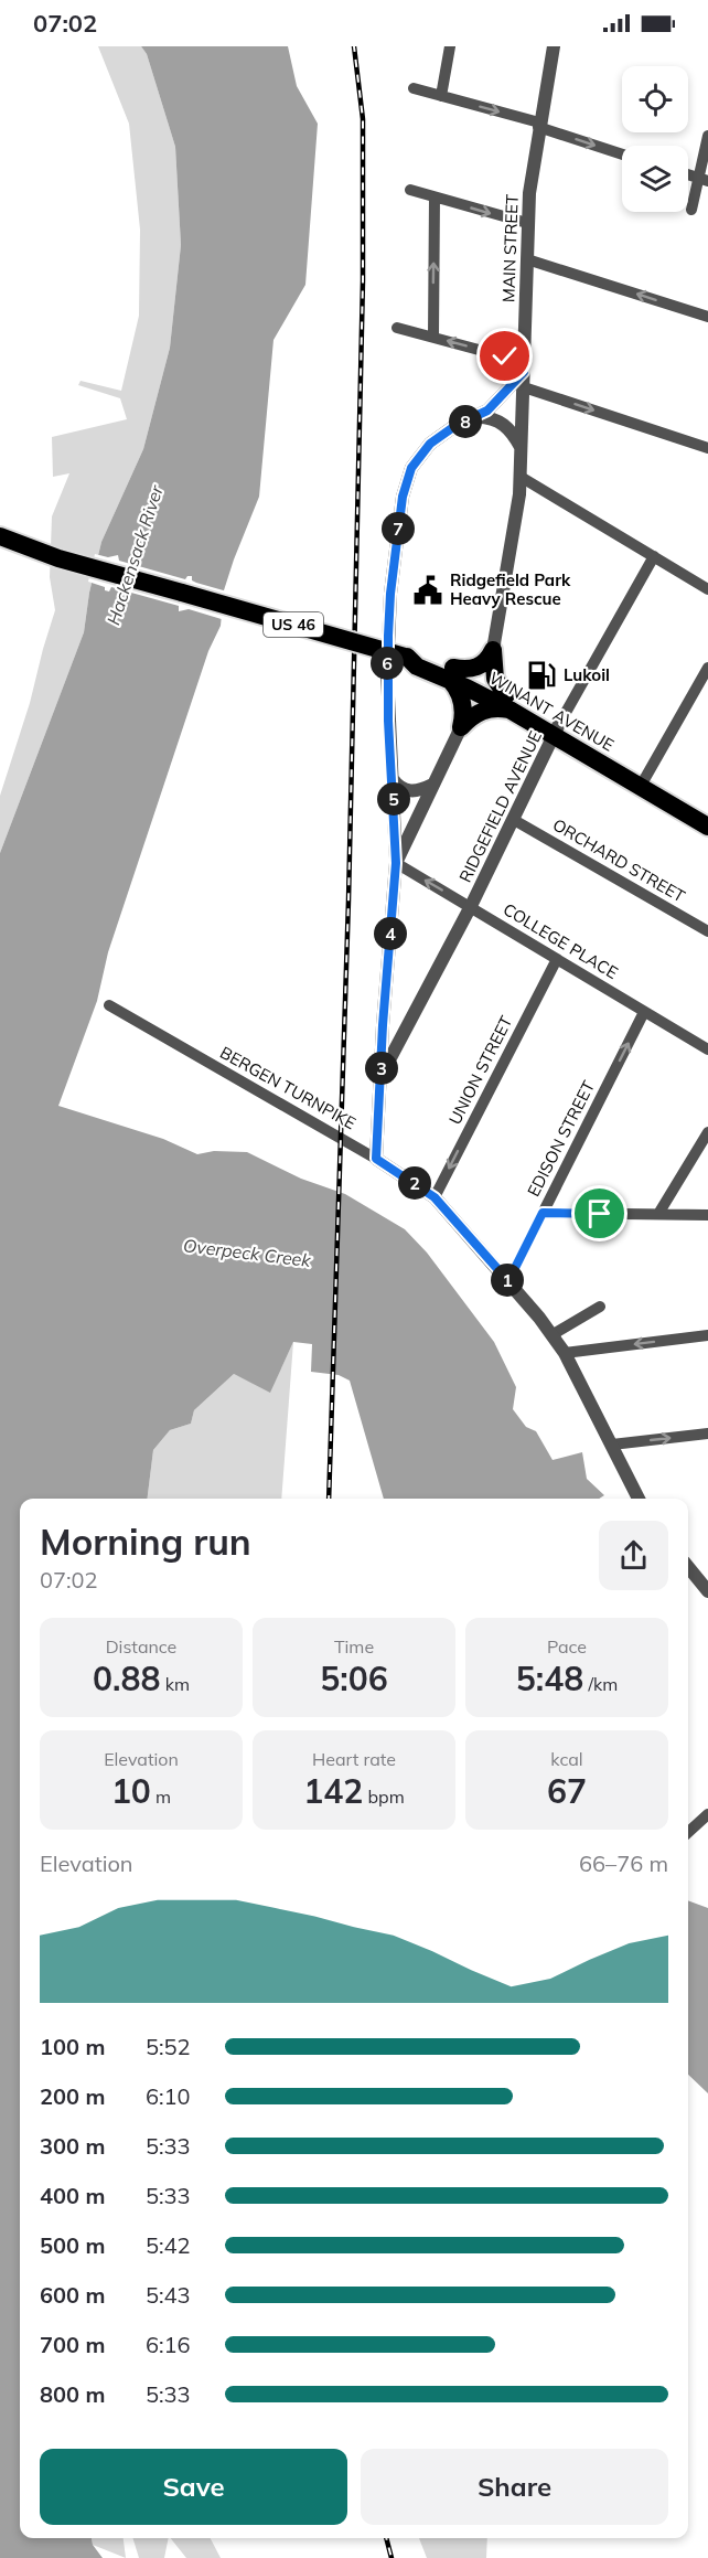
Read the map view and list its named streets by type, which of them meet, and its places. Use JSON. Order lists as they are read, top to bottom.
{
  "streets": {
    "highway": ["US 46", "WINANT AVENUE"],
    "street": [
      "MAIN STREET",
      "RIDGEFIELD AVENUE",
      "ORCHARD STREET",
      "COLLEGE PLACE",
      "UNION STREET",
      "BERGEN TURNPIKE",
      "EDISON STREET"
    ]
  },
  "crossings": [
    ["WINANT AVENUE", "RIDGEFIELD AVENUE"],
    ["RIDGEFIELD AVENUE", "ORCHARD STREET"],
    ["RIDGEFIELD AVENUE", "COLLEGE PLACE"],
    ["COLLEGE PLACE", "UNION STREET"],
    ["COLLEGE PLACE", "EDISON STREET"],
    ["UNION STREET", "BERGEN TURNPIKE"],
    ["BERGEN TURNPIKE", "EDISON STREET"]
  ],
  "one_way": ["EDISON STREET"],
  "water": ["Hackensack River", "Overpeck Creek"],
  "places": {
    "public building": ["Ridgefield Park Heavy Rescue"],
    "fuel station": ["Lukoil"]
  },
  "page": {
    "status": "07:02",
    "pins": [
      "8",
      "7",
      "6",
      "5",
      "4",
      "3",
      "2",
      "1"
    ],
    "heading": ["Morning run", "07:02"],
    "stats": [
      ["Distance", "0.88 km"],
      ["Time", "5:06"],
      ["Pace", "5:48 /km"],
      ["Elevation", "10 m"],
      ["Heart rate", "142 bpm"],
      ["kcal", "67"]
    ],
    "chart": ["Elevation", "66–76 m"],
    "list": [
      {
        "name": "100 m",
        "note": "5:52"
      },
      {
        "name": "200 m",
        "note": "6:10"
      },
      {
        "name": "300 m",
        "note": "5:33"
      },
      {
        "name": "400 m",
        "note": "5:33"
      },
      {
        "name": "500 m",
        "note": "5:42"
      },
      {
        "name": "600 m",
        "note": "5:43"
      },
      {
        "name": "700 m",
        "note": "6:16"
      },
      {
        "name": "800 m",
        "note": "5:33"
      }
    ],
    "buttons": ["Save", "Share"]
  }
}
